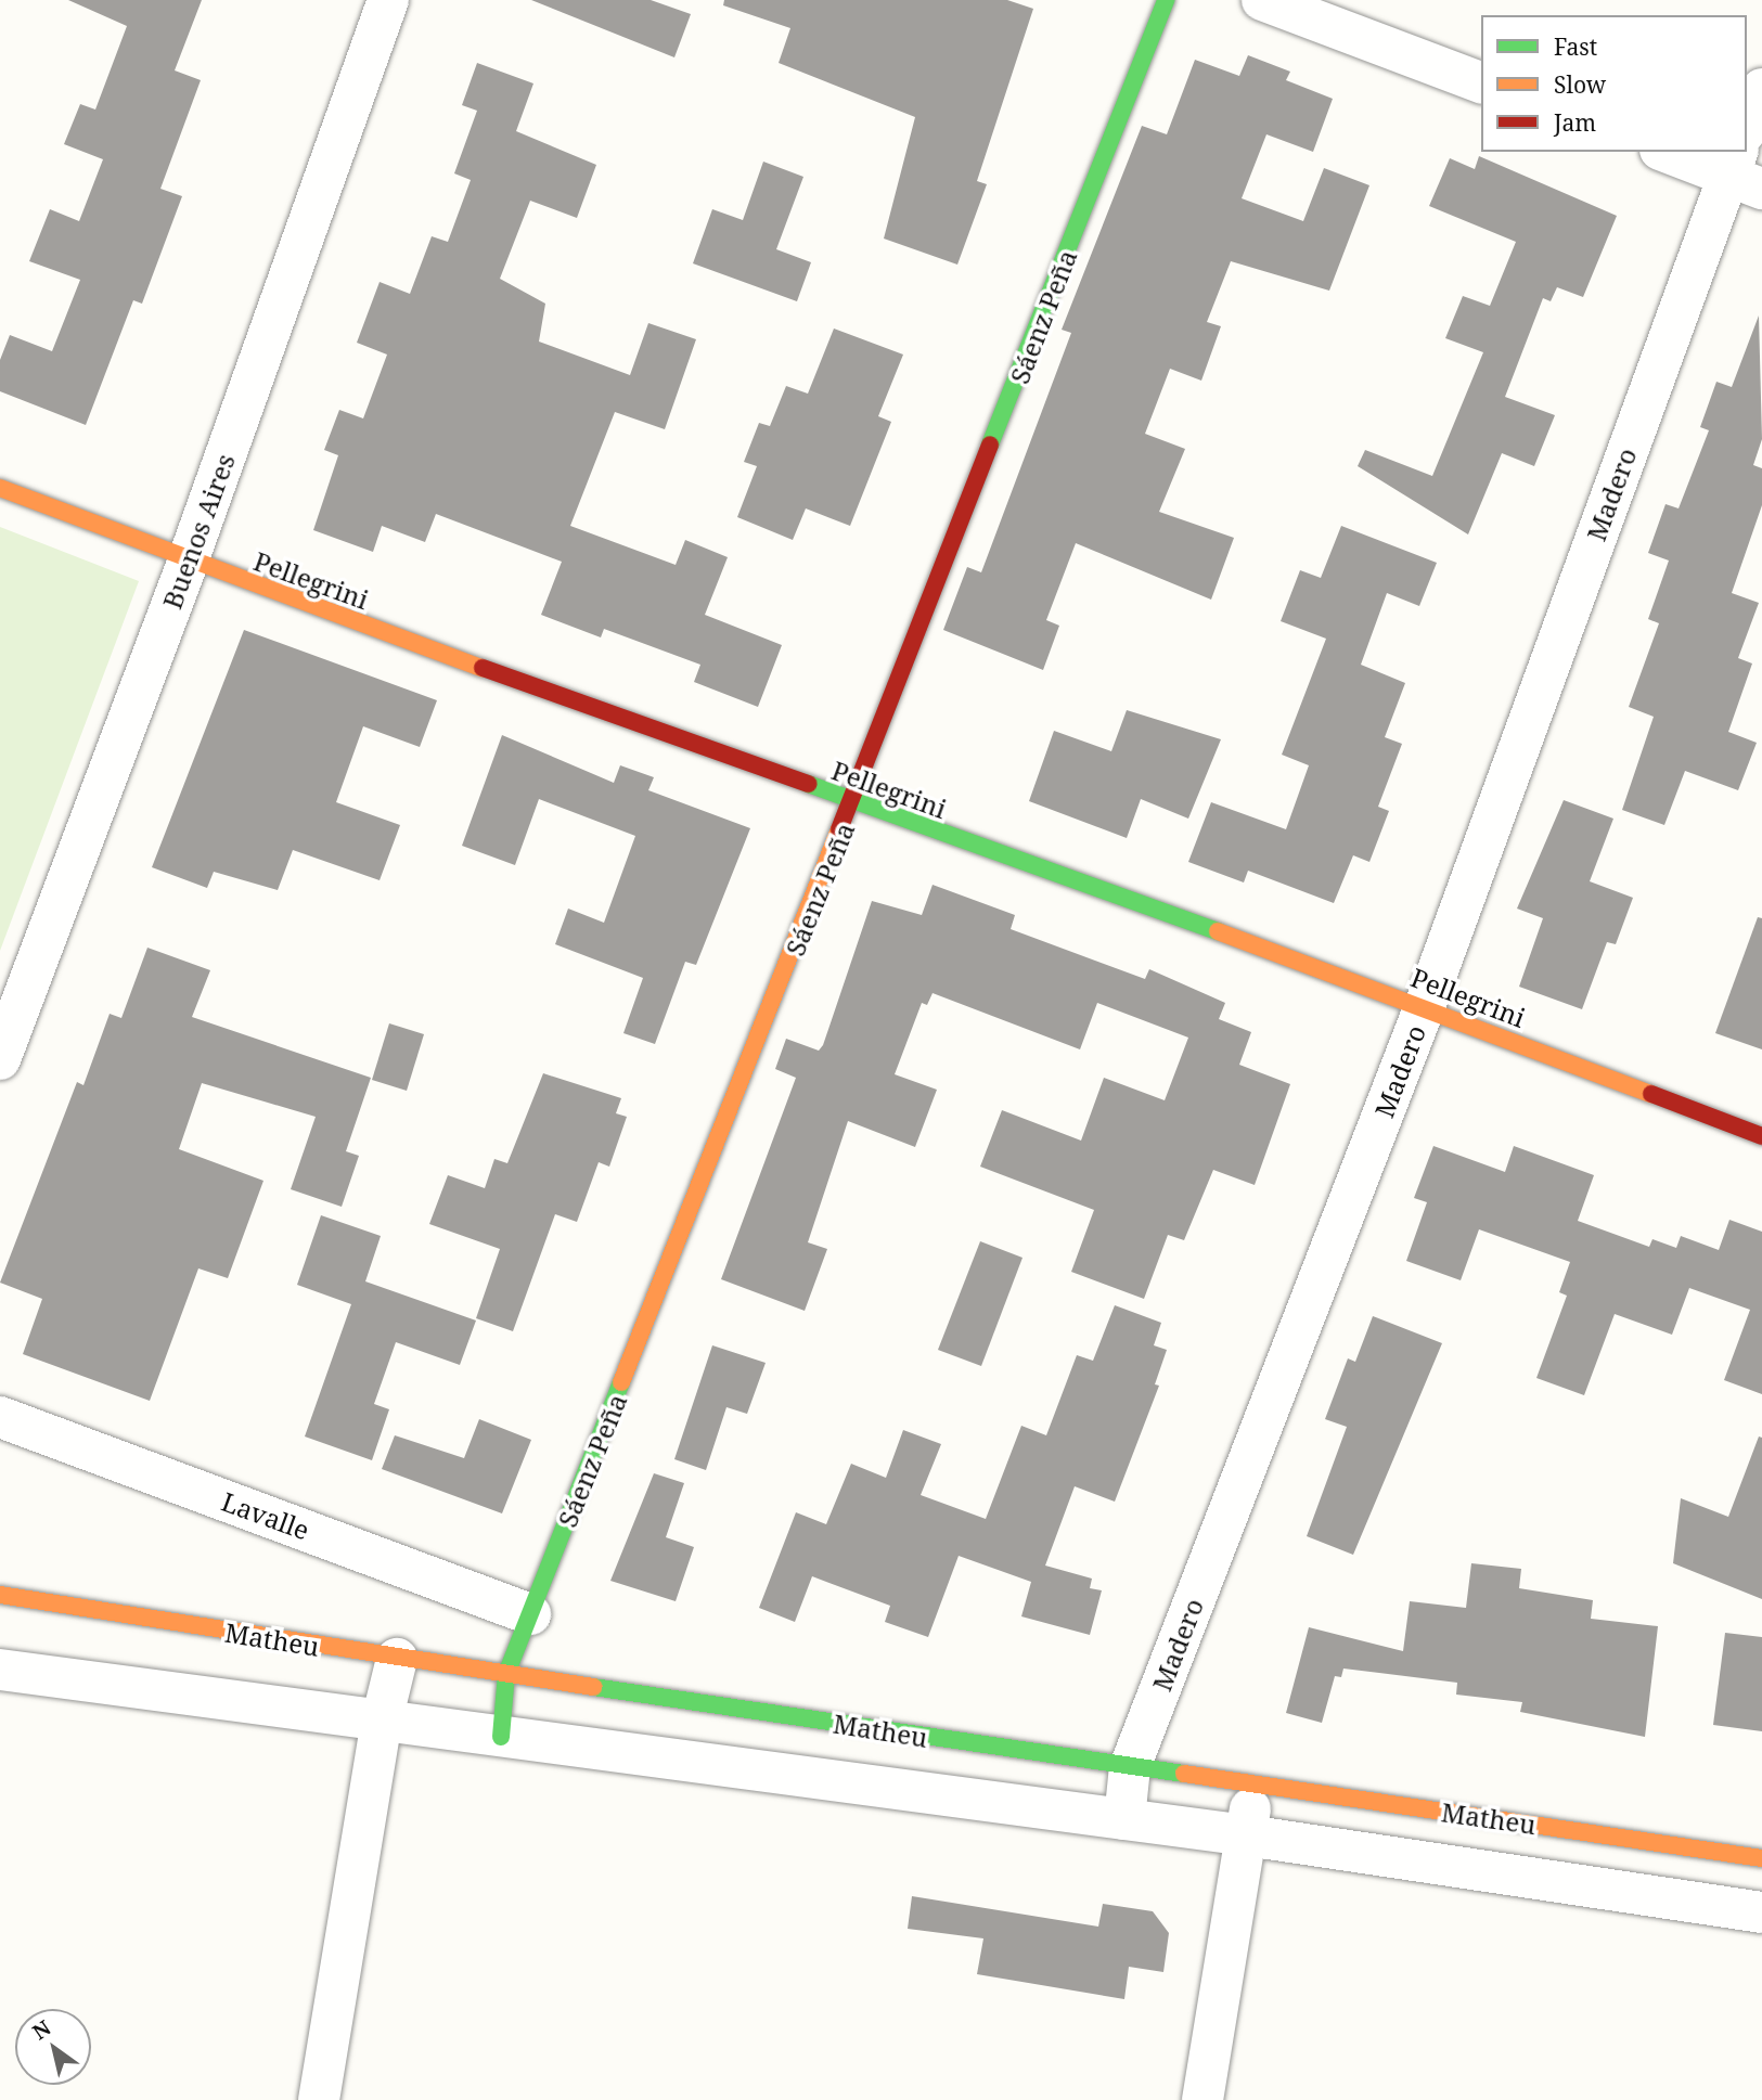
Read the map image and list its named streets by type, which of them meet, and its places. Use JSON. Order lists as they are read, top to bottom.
{
  "streets": {
    "street": [
      "Sáenz Peña",
      "Madero",
      "Buenos Aires",
      "Pellegrini",
      "Lavalle",
      "Matheu"
    ]
  },
  "crossings": [
    ["Sáenz Peña", "Pellegrini"],
    ["Sáenz Peña", "Lavalle"],
    ["Sáenz Peña", "Matheu"],
    ["Madero", "Pellegrini"],
    ["Madero", "Matheu"],
    ["Buenos Aires", "Pellegrini"]
  ],
  "legend": ["Fast", "Slow", "Jam"],
  "north": "top left"
}
